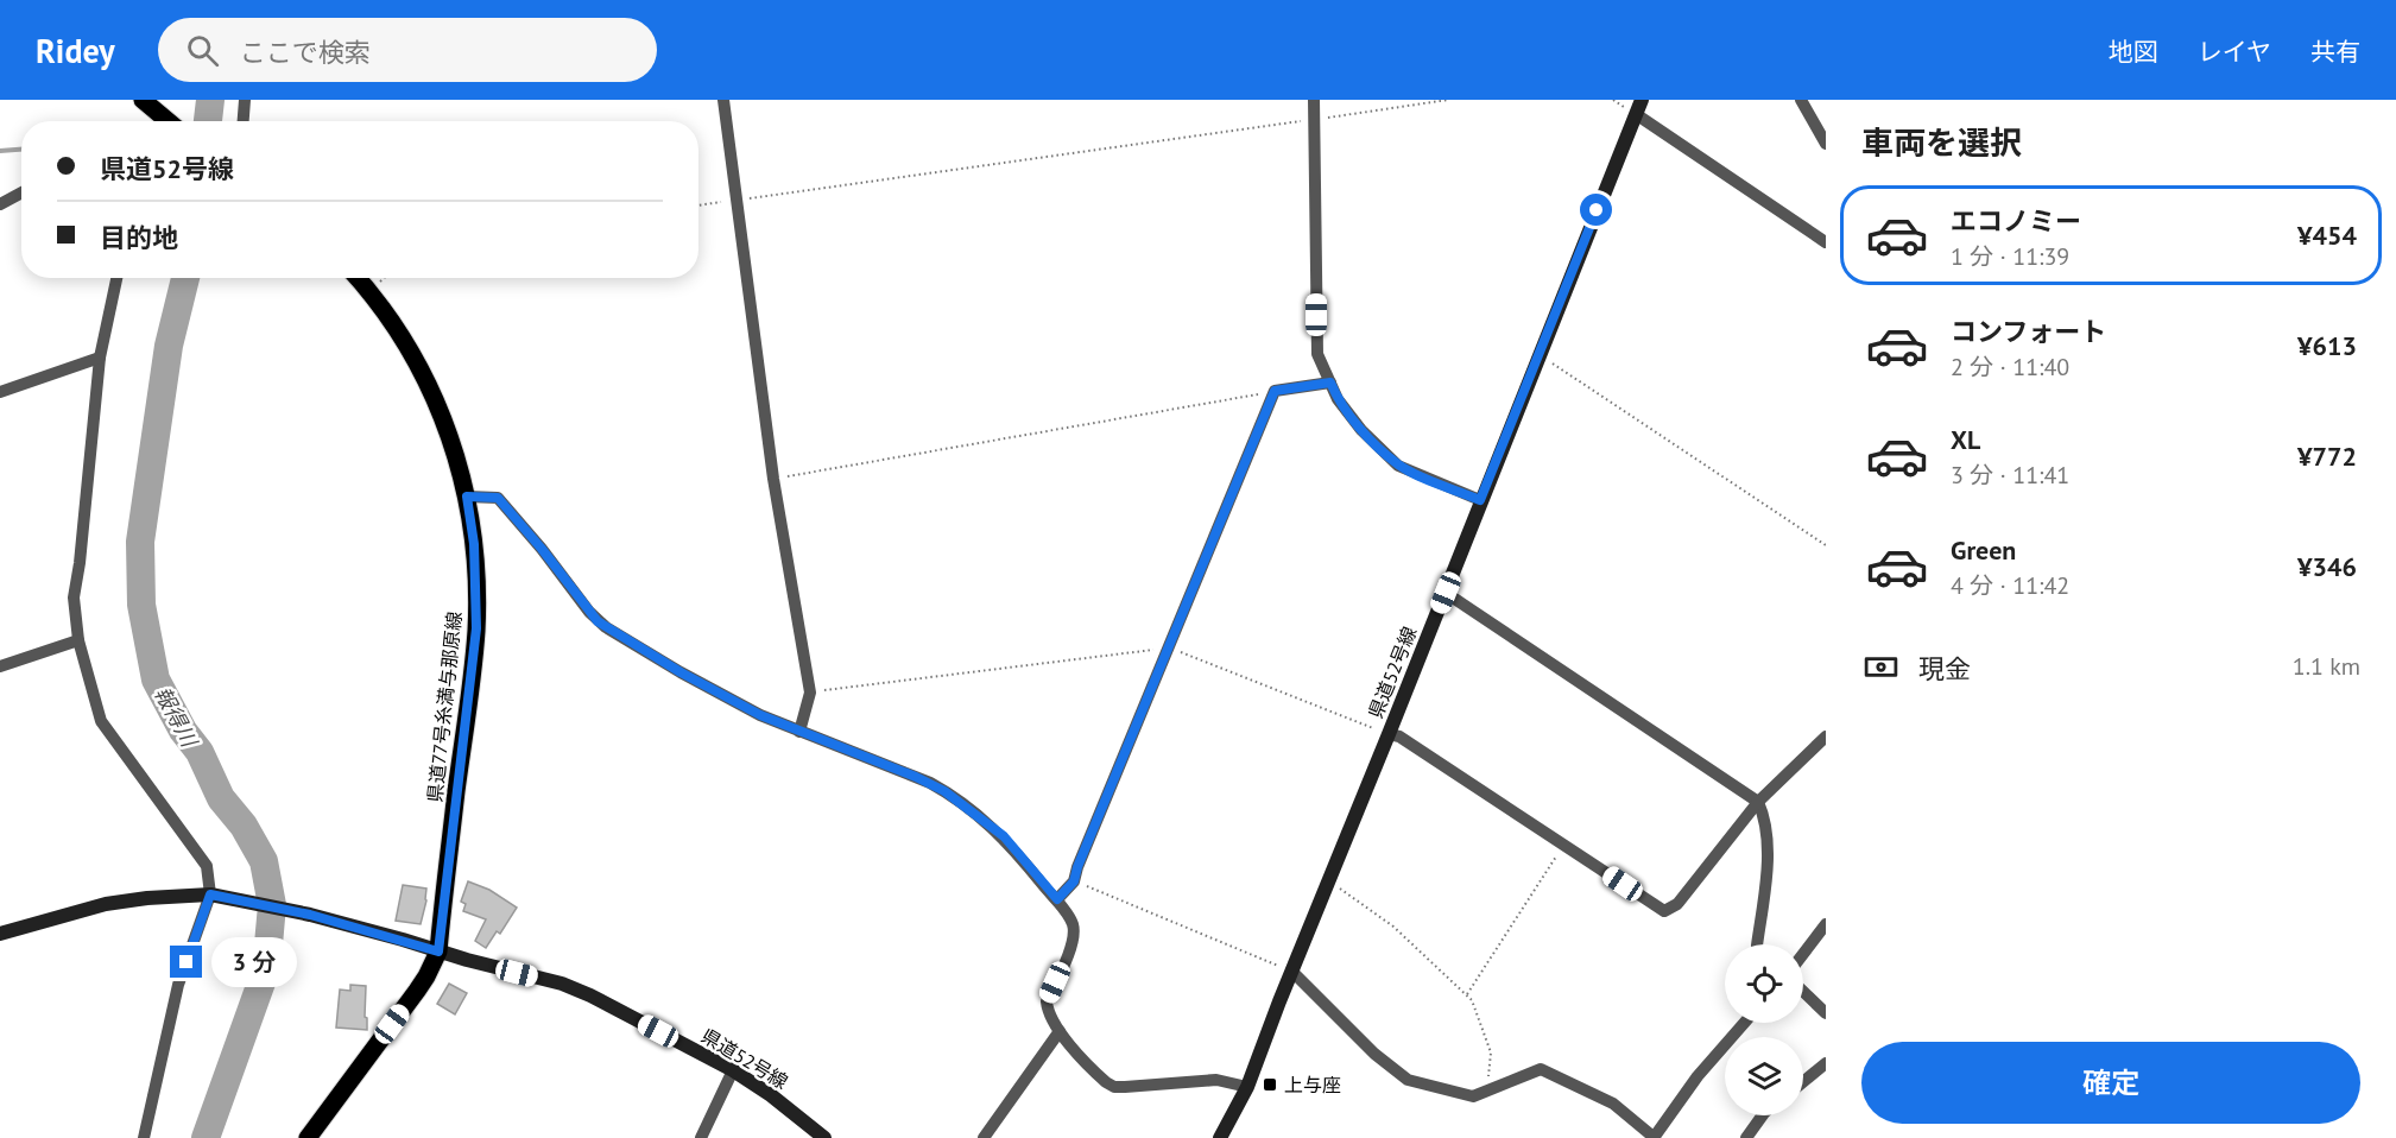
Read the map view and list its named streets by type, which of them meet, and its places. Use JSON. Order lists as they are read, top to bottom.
{
  "streets": {
    "main road": ["県道52号線", "県道77号糸満与那原線"]
  },
  "crossings": [
    ["県道52号線", "県道77号糸満与那原線"]
  ],
  "water": ["報得川"],
  "places": {
    "transit": ["上与座"]
  },
  "page": {
    "header": "Ridey",
    "search": "ここで検索",
    "nav": ["地図", "レイヤ", "共有"],
    "heading": "車両を選択",
    "banner": ["県道52号線", "目的地"],
    "list": [
      {
        "name": "エコノミー",
        "note": "1 分 · 11:39",
        "value": "¥454"
      },
      {
        "name": "コンフォート",
        "note": "2 分 · 11:40",
        "value": "¥613"
      },
      {
        "name": "XL",
        "note": "3 分 · 11:41",
        "value": "¥772"
      },
      {
        "name": "Green",
        "note": "4 分 · 11:42",
        "value": "¥346"
      }
    ],
    "pay": ["現金", "1.1 km"],
    "bubble": "3 分",
    "buttons": "確定"
  }
}
